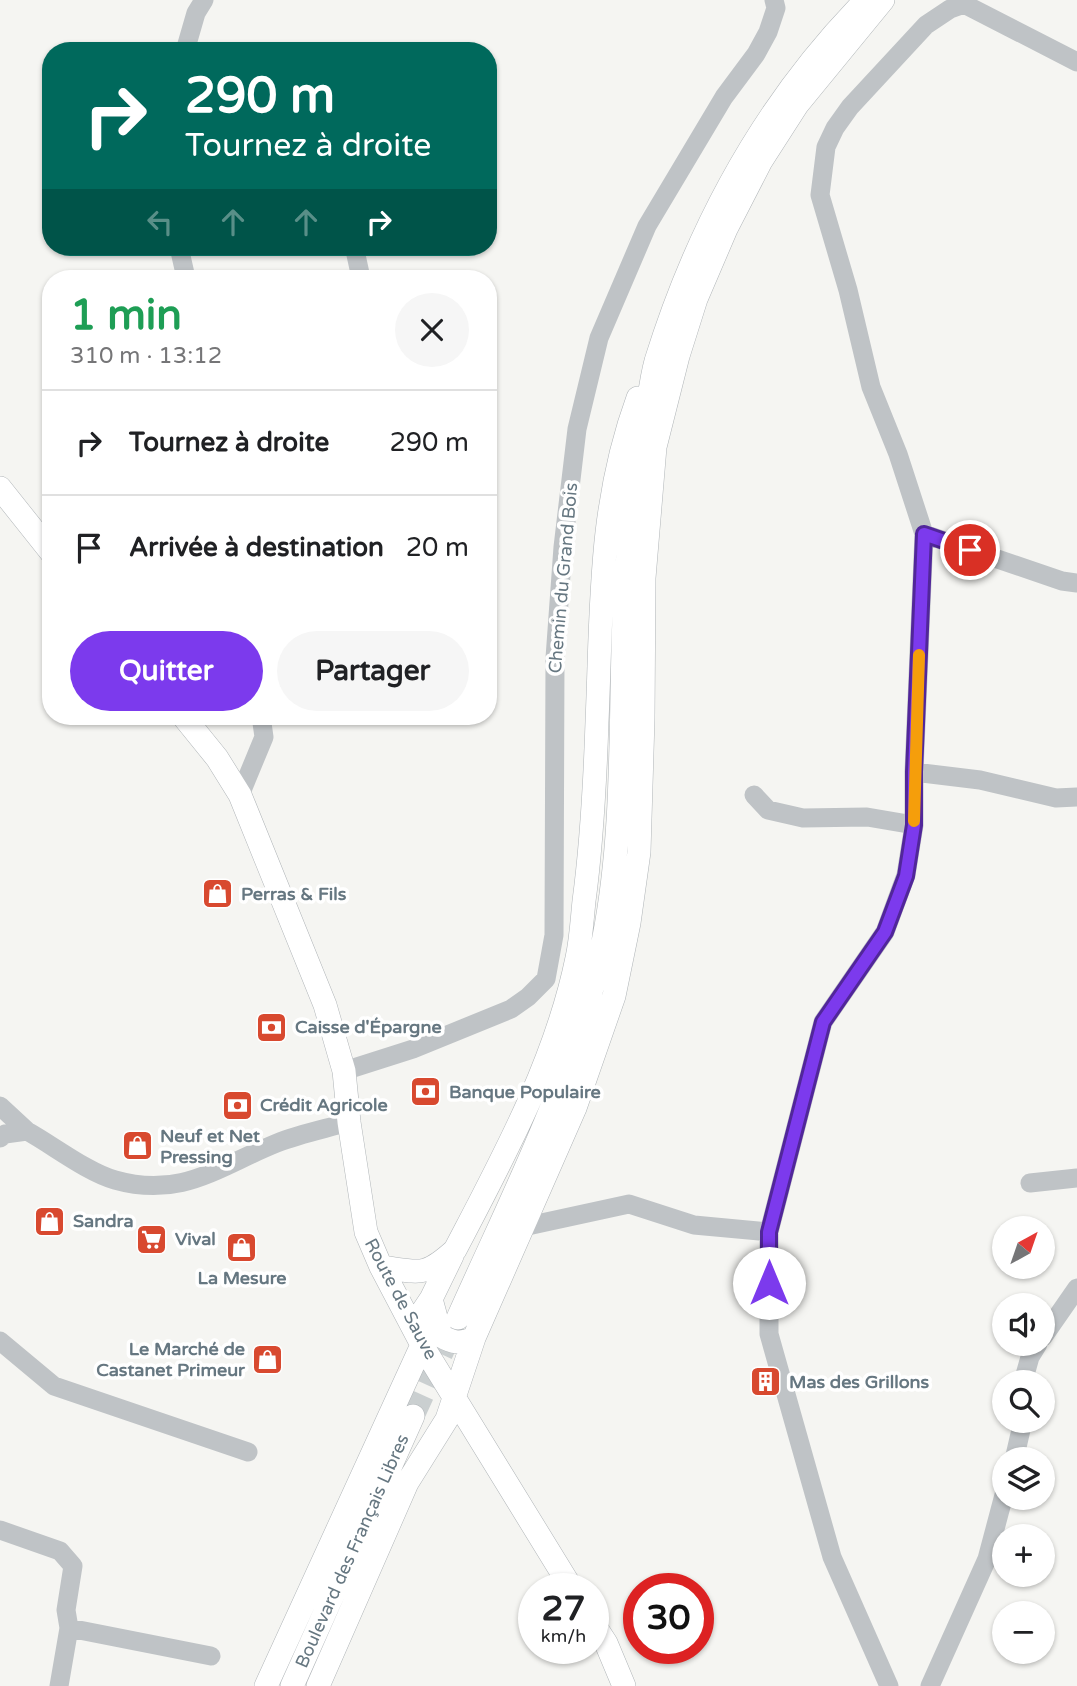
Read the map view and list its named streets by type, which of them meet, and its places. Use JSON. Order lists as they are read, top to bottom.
{
  "streets": {
    "main road": ["Route de Sauve", "Boulevard des Français Libres"],
    "street": ["Chemin du Grand Bois"]
  },
  "crossings": [
    ["Chemin du Grand Bois", "Route de Sauve"],
    ["Route de Sauve", "Boulevard des Français Libres"]
  ],
  "places": {
    "shop": [
      "Perras & Fils",
      "Neuf et Net Pressing",
      "Sandra",
      "La Mesure",
      "Le Marché de Castanet Primeur"
    ],
    "bank": ["Caisse d'Épargne", "Banque Populaire", "Crédit Agricole"],
    "supermarket": ["Vival"],
    "building": ["Mas des Grillons"]
  },
  "north": "top right",
  "page": {
    "turn": ["290 m", "Tournez à droite"],
    "heading": ["1 min", "310 m · 13:12"],
    "list": [
      {
        "name": "Tournez à droite",
        "value": "290 m"
      },
      {
        "name": "Arrivée à destination",
        "value": "20 m"
      }
    ],
    "buttons": ["Quitter", "Partager"],
    "map_buttons": ["+", "−"],
    "speed": "27 km/h",
    "limit": "30"
  }
}
